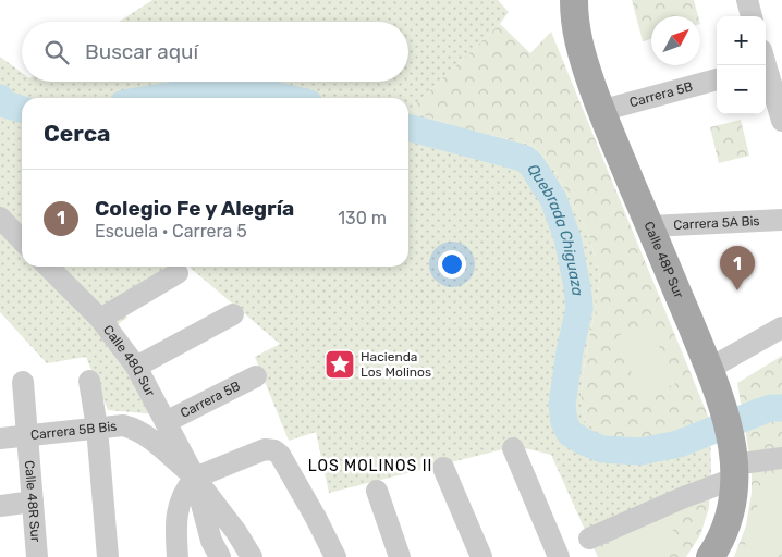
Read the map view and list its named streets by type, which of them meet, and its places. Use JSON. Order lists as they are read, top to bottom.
{
  "streets": {
    "main road": ["Calle 48P Sur"],
    "street": [
      "Carrera 5B",
      "Carrera 5A Bis",
      "Calle 48Q Sur",
      "Carrera 5B Bis",
      "Calle 48R Sur"
    ]
  },
  "crossings": [
    ["Carrera 5B", "Calle 48P Sur"],
    ["Carrera 5B", "Calle 48Q Sur"],
    ["Carrera 5A Bis", "Calle 48P Sur"],
    ["Calle 48Q Sur", "Carrera 5B Bis"],
    ["Carrera 5B Bis", "Calle 48R Sur"]
  ],
  "districts": ["LOS MOLINOS II"],
  "water": ["Quebrada Chiguaza"],
  "places": {
    "place": ["Hacienda Los Molinos"]
  },
  "north": "top right",
  "page": {
    "map_buttons": ["+", "−"],
    "search": "Buscar aquí",
    "heading": "Cerca",
    "list": [
      {
        "mark": "1",
        "name": "Colegio Fe y Alegría",
        "note": "Escuela · Carrera 5",
        "value": "130 m"
      }
    ],
    "pins": "1"
  }
}
